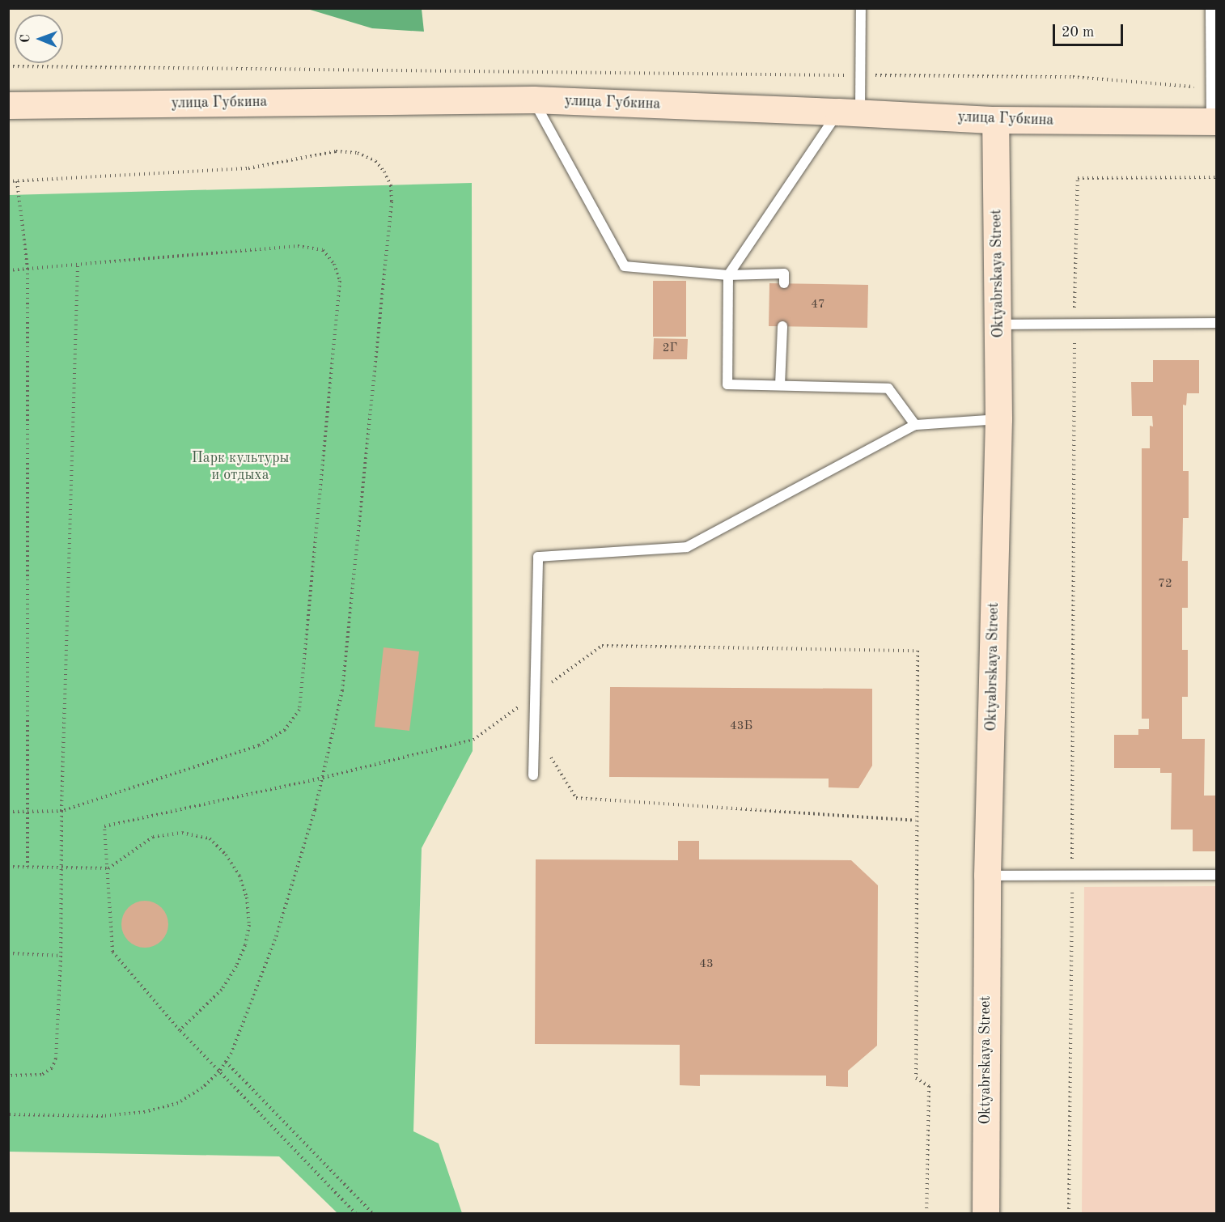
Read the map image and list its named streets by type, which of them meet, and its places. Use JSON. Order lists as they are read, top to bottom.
{
  "streets": {
    "street": ["улица Губкина", "Oktyabrskaya Street"]
  },
  "crossings": [
    ["улица Губкина", "Oktyabrskaya Street"]
  ],
  "parks": ["Парк культуры и отдыха"],
  "house_numbers": [
    "47",
    "2Г",
    "72",
    "43Б",
    "43"
  ],
  "scale_bar": "20 m",
  "north": "left"
}
